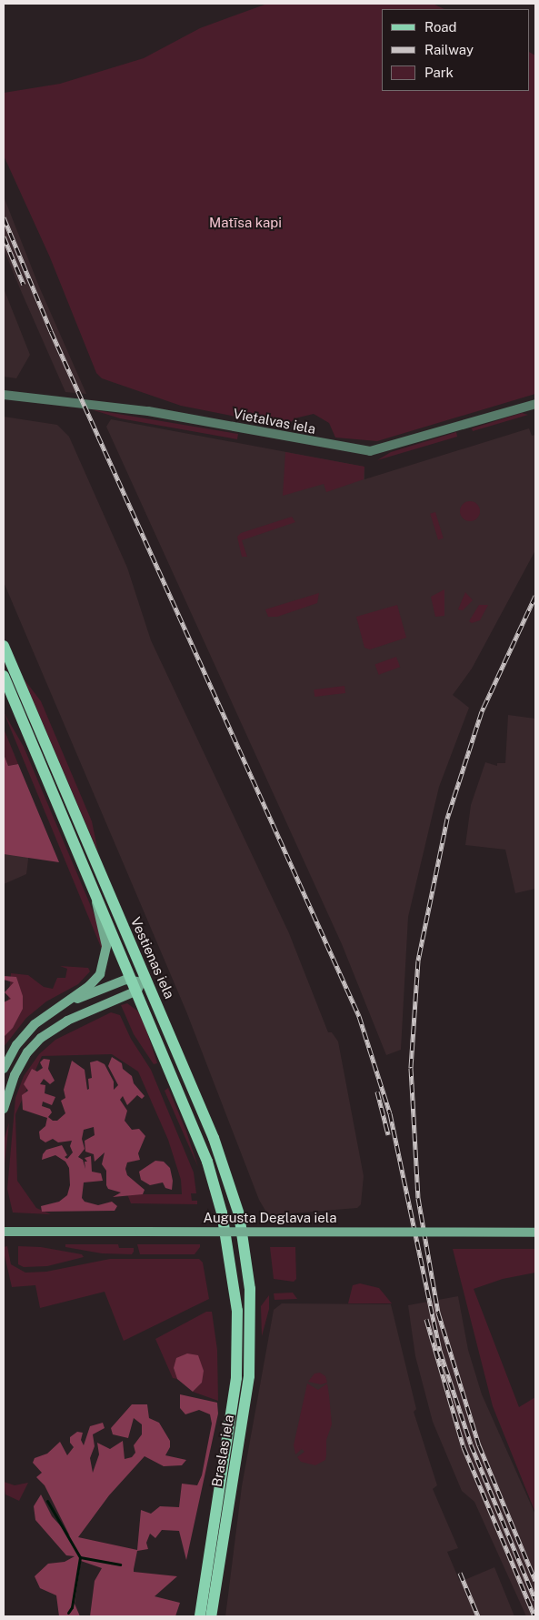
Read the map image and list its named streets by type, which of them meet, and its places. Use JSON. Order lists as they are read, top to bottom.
{
  "streets": {
    "main road": ["Vestienas iela", "Augusta Deglava iela", "Braslas iela"],
    "street": ["Vietalvas iela"]
  },
  "crossings": [
    ["Vestienas iela", "Braslas iela"]
  ],
  "parks": ["Matīsa kapi"],
  "legend": ["Road", "Railway", "Park"]
}
